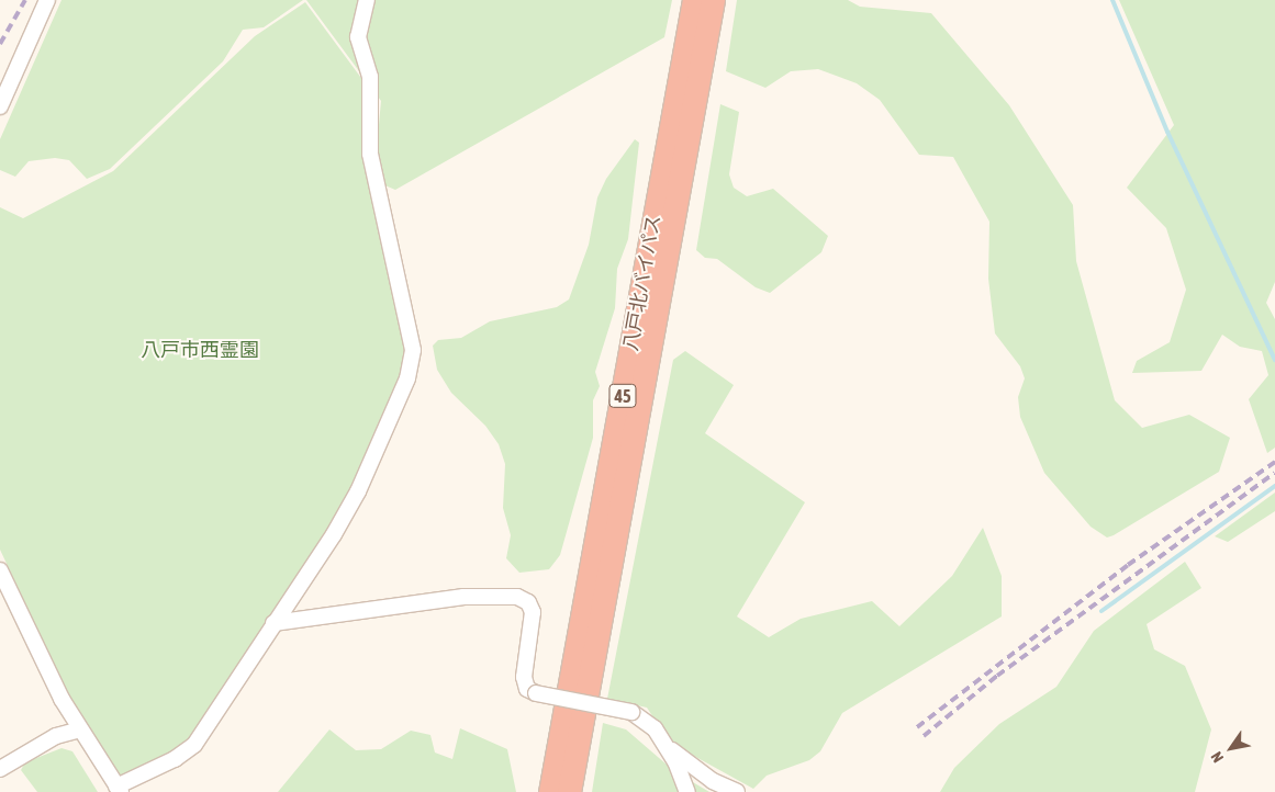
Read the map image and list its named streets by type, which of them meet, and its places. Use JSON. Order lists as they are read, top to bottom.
{
  "streets": {
    "highway": ["八戸北バイパス", "45"]
  },
  "parks": ["八戸市西霊園"],
  "north": "bottom left"
}
